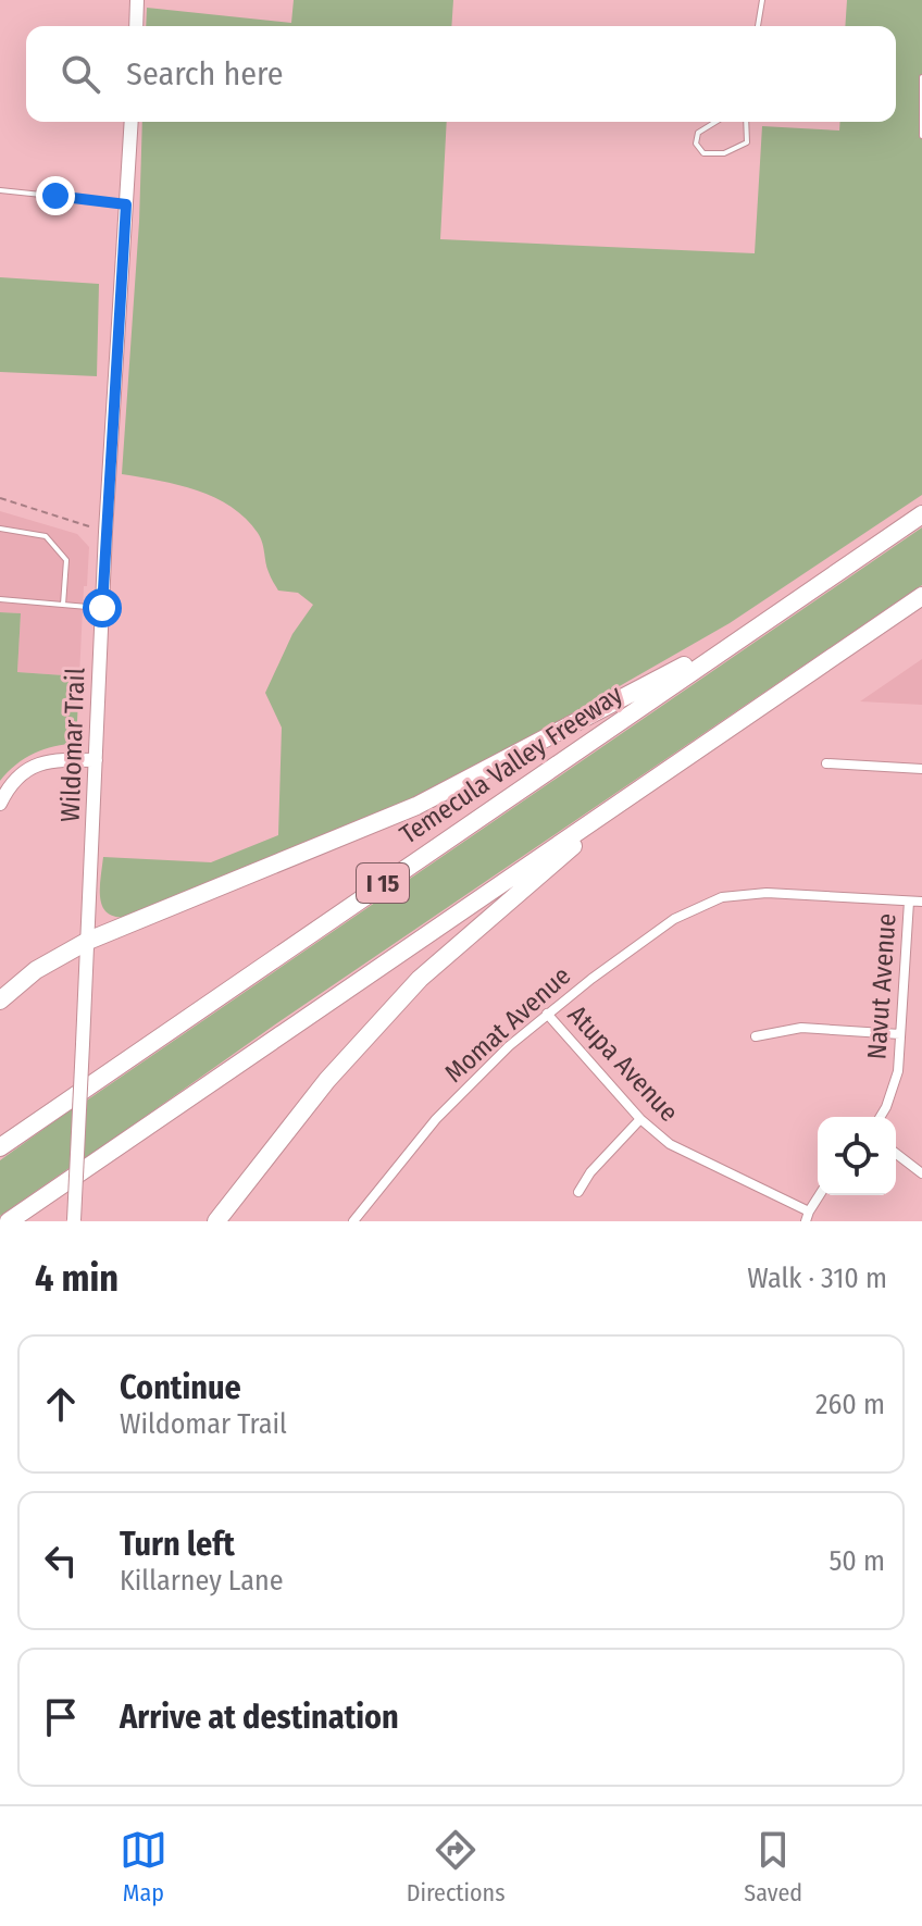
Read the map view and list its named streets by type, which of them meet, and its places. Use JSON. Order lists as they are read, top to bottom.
{
  "streets": {
    "highway": ["Temecula Valley Freeway", "I 15"],
    "main road": ["Wildomar Trail"],
    "street": ["Navut Avenue", "Momat Avenue", "Atupa Avenue"]
  },
  "crossings": [
    ["Navut Avenue", "Momat Avenue"],
    ["Momat Avenue", "Atupa Avenue"]
  ],
  "page": {
    "search": "Search here",
    "heading": ["4 min", "Walk · 310 m"],
    "list": [
      ["Continue", "Wildomar Trail", "260 m"],
      ["Turn left", "Killarney Lane", "50 m"],
      "Arrive at destination"
    ],
    "nav": ["Map", "Directions", "Saved"]
  }
}
